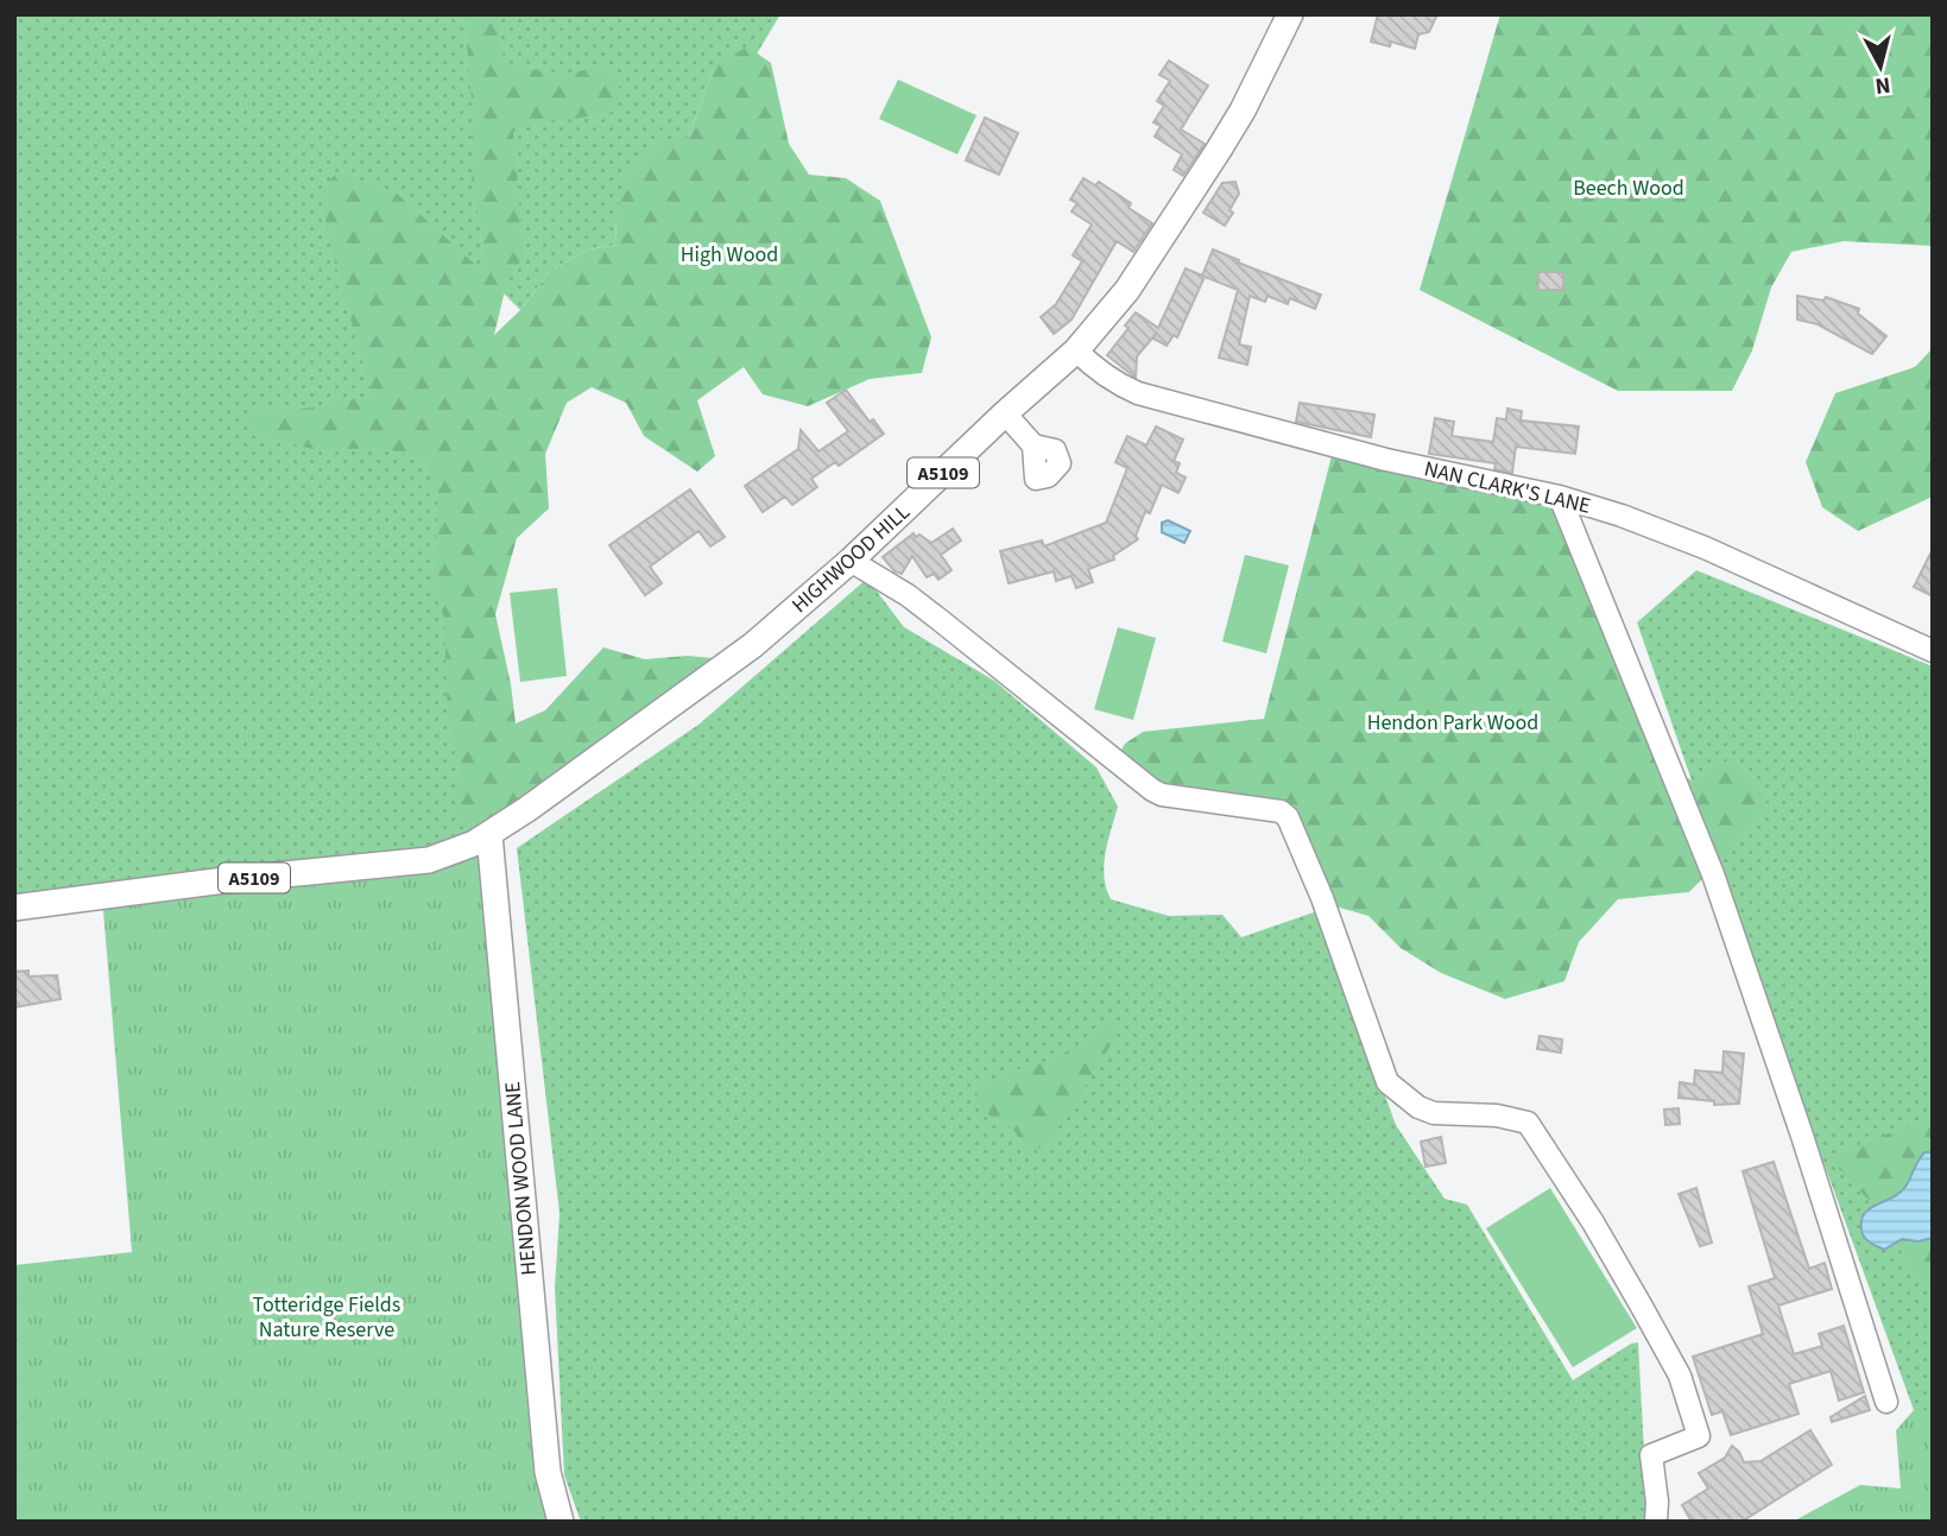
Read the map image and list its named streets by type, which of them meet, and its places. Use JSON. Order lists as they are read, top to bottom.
{
  "streets": {
    "main road": ["A5109", "HIGHWOOD HILL", "HENDON WOOD LANE"],
    "street": ["NAN CLARK'S LANE"]
  },
  "crossings": [
    ["A5109", "HIGHWOOD HILL"],
    ["A5109", "HENDON WOOD LANE"],
    ["NAN CLARK'S LANE", "HIGHWOOD HILL"],
    ["HIGHWOOD HILL", "HENDON WOOD LANE"]
  ],
  "parks": [
    "Beech Wood",
    "High Wood",
    "Hendon Park Wood",
    "Totteridge Fields Nature Reserve"
  ],
  "north": "bottom"
}
